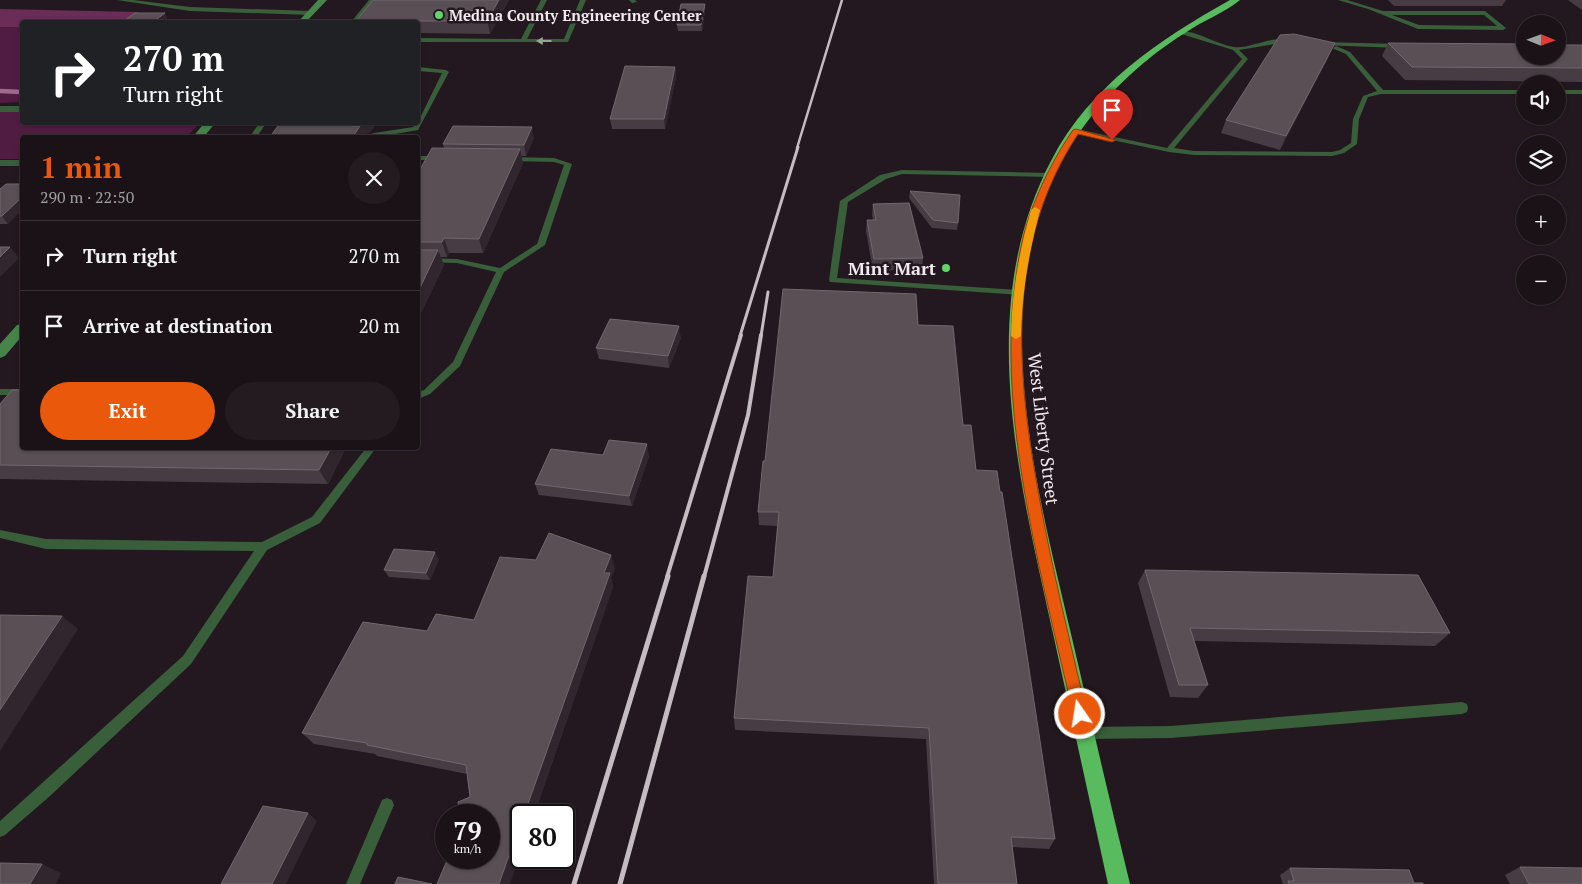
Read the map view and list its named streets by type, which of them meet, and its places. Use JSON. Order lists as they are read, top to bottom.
{
  "streets": {
    "highway": ["West Liberty Street"]
  },
  "places": ["Medina County Engineering Center", "Mint Mart"],
  "north": "right",
  "page": {
    "map_buttons": ["+", "−"],
    "turn": ["270 m", "Turn right"],
    "heading": ["1 min", "290 m · 22:50"],
    "list": [
      {
        "name": "Turn right",
        "value": "270 m"
      },
      {
        "name": "Arrive at destination",
        "value": "20 m"
      }
    ],
    "buttons": ["Exit", "Share"],
    "speed": "79 km/h",
    "limit": "80"
  }
}
